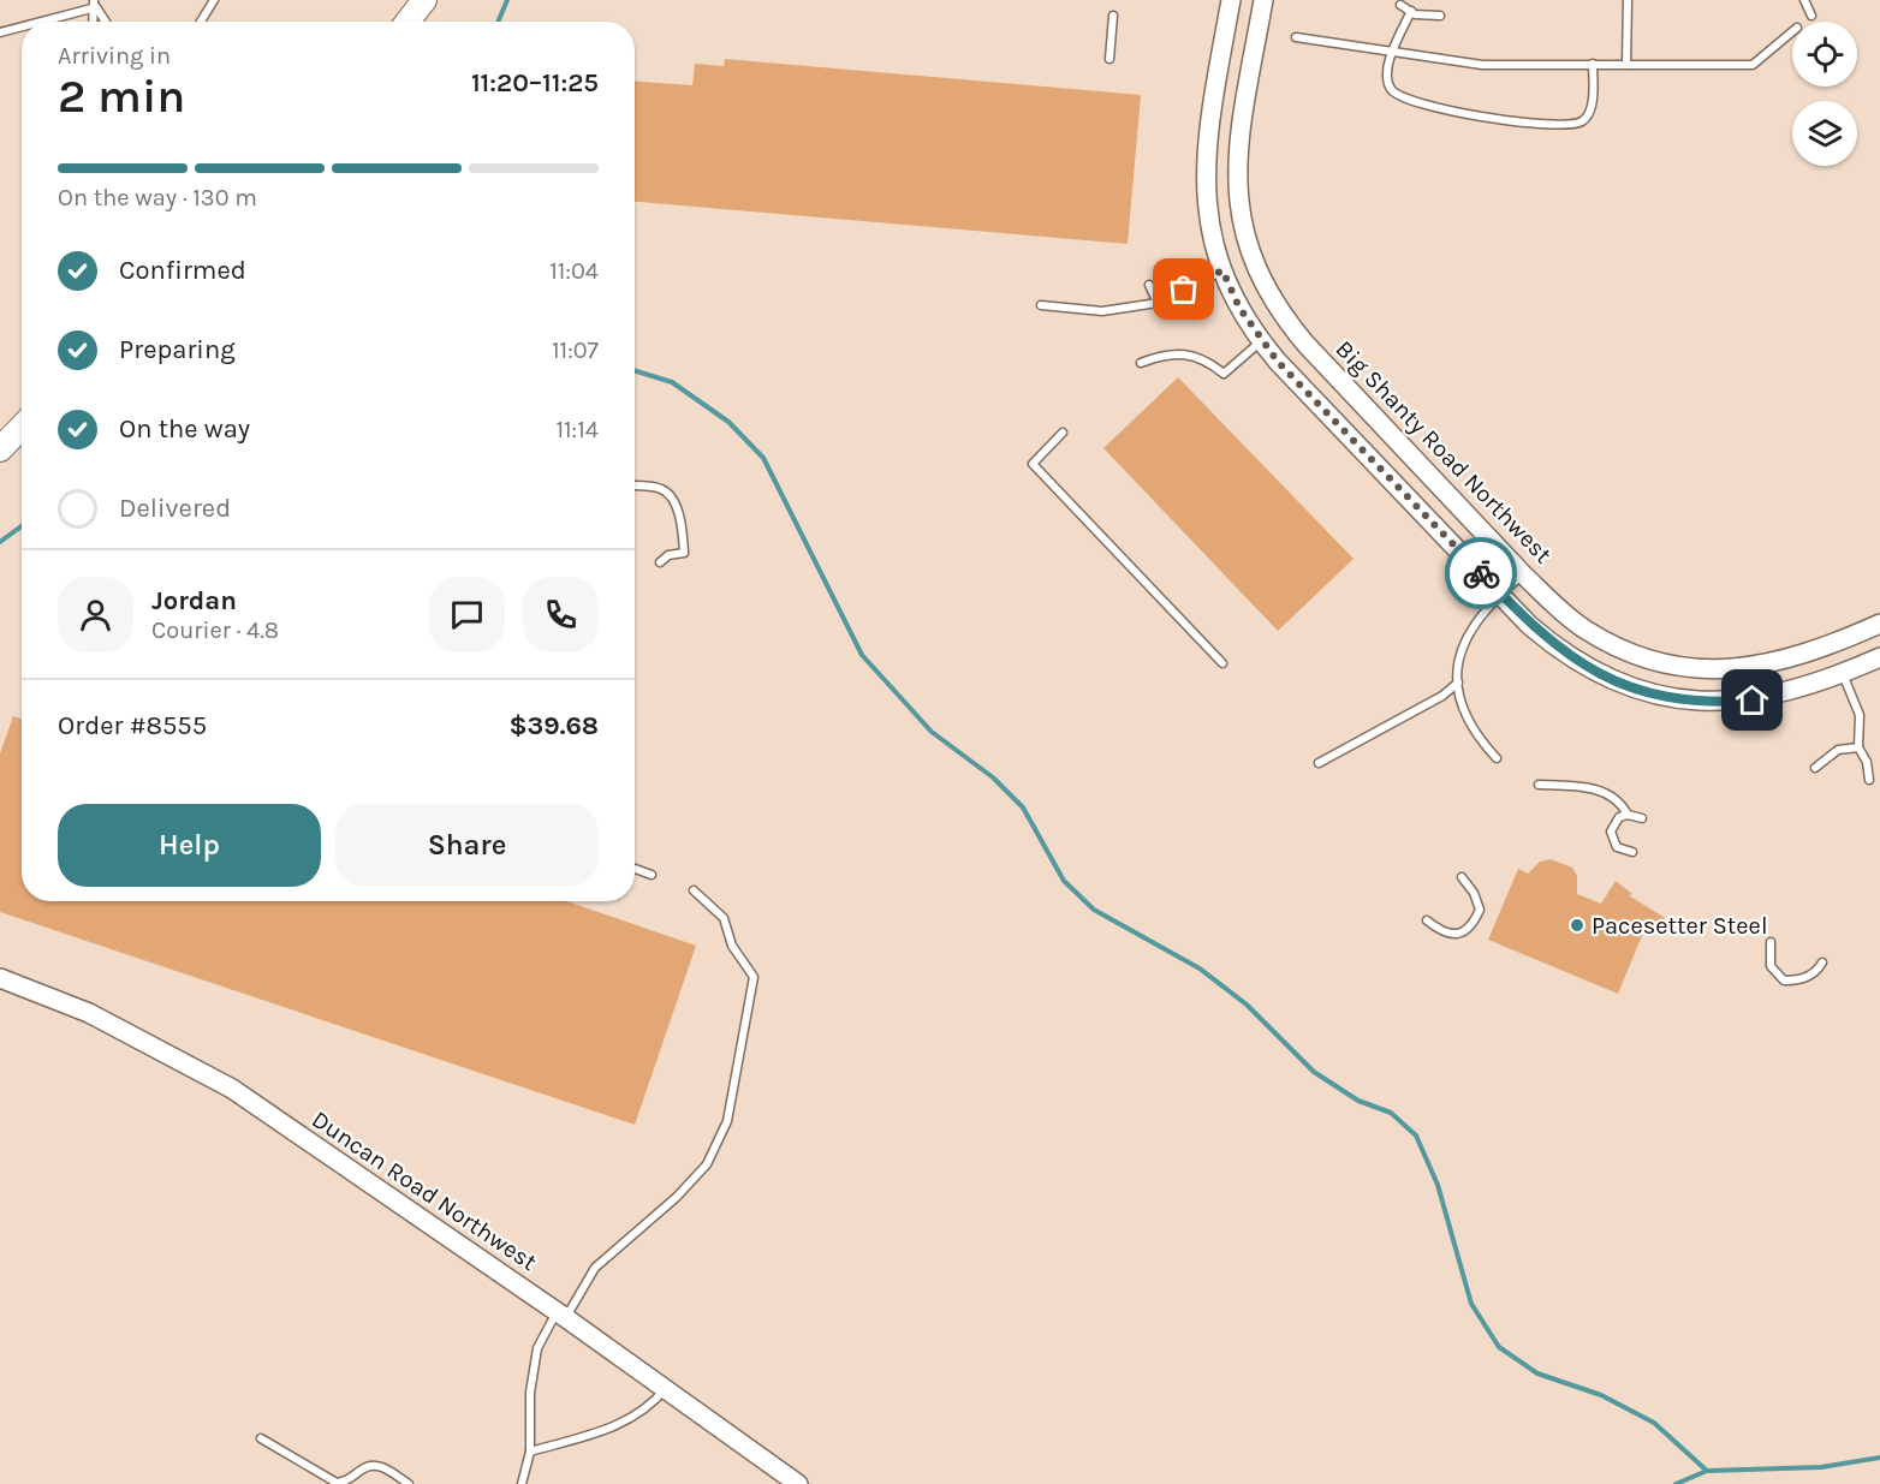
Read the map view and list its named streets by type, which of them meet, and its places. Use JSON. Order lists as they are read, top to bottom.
{
  "streets": {
    "street": ["Big Shanty Road Northwest", "Duncan Road Northwest"]
  },
  "places": ["Pacesetter Steel"],
  "page": {
    "heading": ["2 min", "Arriving in", "11:20–11:25"],
    "panel": [
      "Jordan",
      "Courier · 4.8",
      "Order #8555",
      "$39.68"
    ],
    "bar": "On the way · 130 m",
    "list": [
      ["Confirmed", "11:04"],
      ["Preparing", "11:07"],
      ["On the way", "11:14"],
      "Delivered"
    ],
    "buttons": ["Help", "Share"]
  }
}
